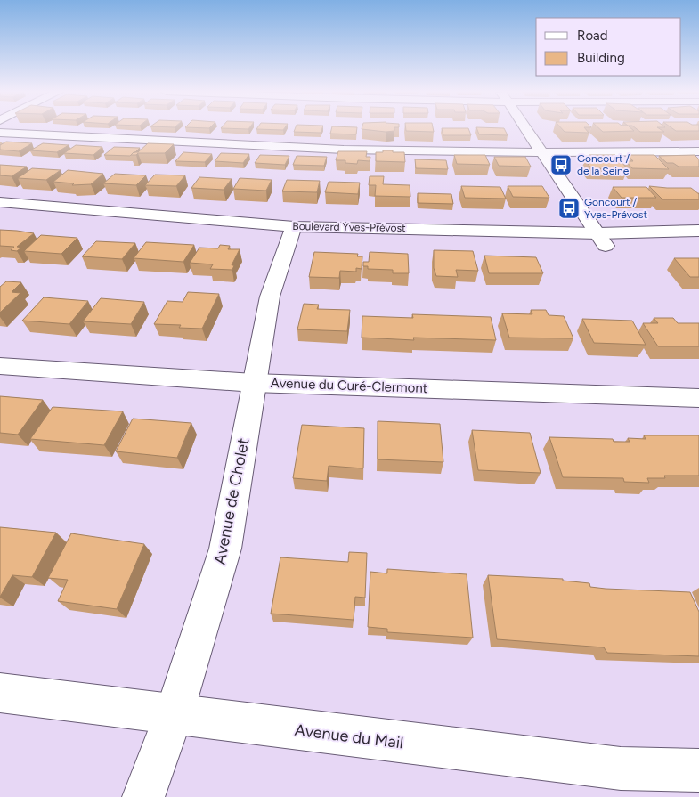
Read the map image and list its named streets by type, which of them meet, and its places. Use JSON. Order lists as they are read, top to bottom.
{
  "streets": {
    "street": [
      "Boulevard Yves-Prévost",
      "Avenue du Curé-Clermont",
      "Avenue de Cholet",
      "Avenue du Mail"
    ]
  },
  "crossings": [
    ["Boulevard Yves-Prévost", "Avenue de Cholet"],
    ["Avenue du Curé-Clermont", "Avenue de Cholet"],
    ["Avenue de Cholet", "Avenue du Mail"]
  ],
  "places": {
    "bus stop": ["Goncourt / de la Seine", "Goncourt / Yves-Prévost"]
  },
  "legend": ["Road", "Building"]
}
